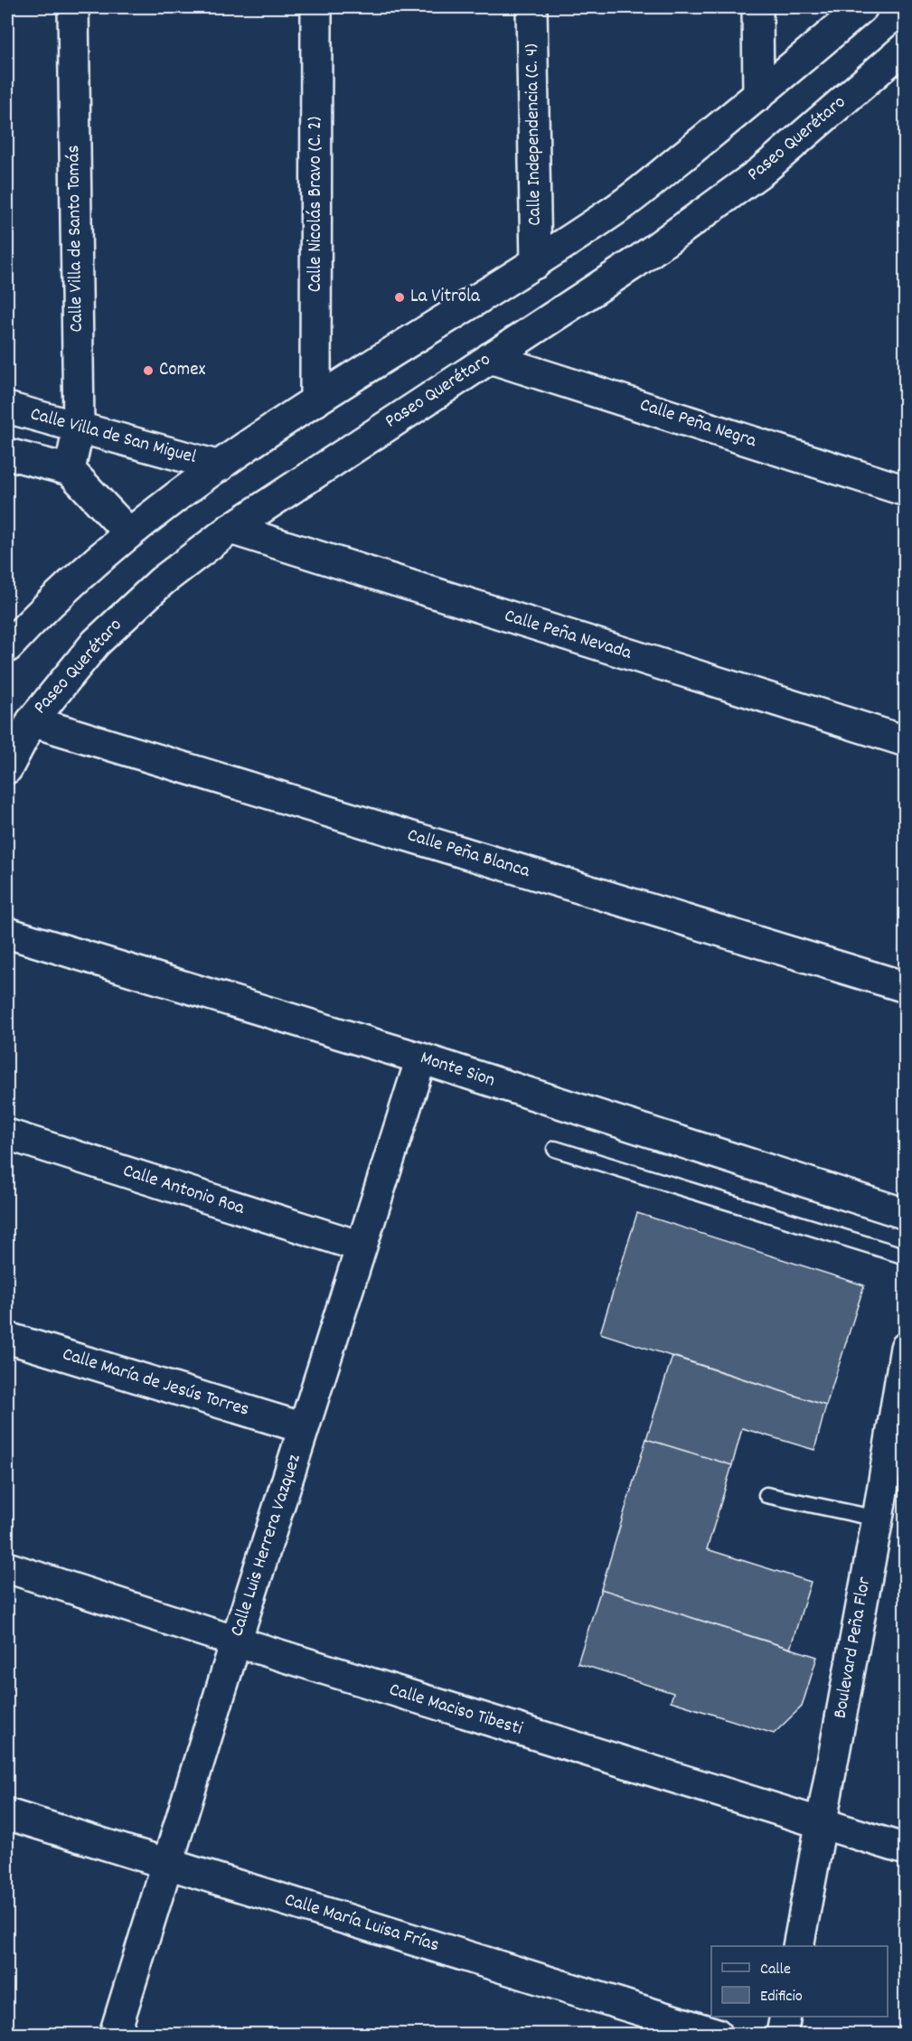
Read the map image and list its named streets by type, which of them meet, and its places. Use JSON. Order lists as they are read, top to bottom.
{
  "streets": {
    "street": [
      "Calle Independencia (C. 4)",
      "Paseo Querétaro",
      "Calle Nicolás Bravo (C. 2)",
      "Calle Villa de Santo Tomás",
      "Calle Peña Negra",
      "Calle Villa de San Miguel",
      "Calle Peña Nevada",
      "Calle Peña Blanca",
      "Monte Sion",
      "Calle Antonio Roa",
      "Calle María de Jesús Torres",
      "Calle Luis Herrera Vazquez",
      "Boulevard Peña Flor",
      "Calle Maciso Tibesti",
      "Calle María Luisa Frías"
    ]
  },
  "crossings": [
    ["Paseo Querétaro", "Calle Peña Negra"],
    ["Paseo Querétaro", "Calle Peña Nevada"],
    ["Paseo Querétaro", "Calle Peña Blanca"],
    ["Calle Villa de Santo Tomás", "Calle Villa de San Miguel"],
    ["Monte Sion", "Calle Luis Herrera Vazquez"],
    ["Calle Antonio Roa", "Calle Luis Herrera Vazquez"],
    ["Calle María de Jesús Torres", "Calle Luis Herrera Vazquez"],
    ["Calle Luis Herrera Vazquez", "Calle Maciso Tibesti"],
    ["Calle Luis Herrera Vazquez", "Calle María Luisa Frías"],
    ["Boulevard Peña Flor", "Calle Maciso Tibesti"]
  ],
  "places": ["La Vitrola", "Comex"],
  "legend": ["Calle", "Edificio"]
}
